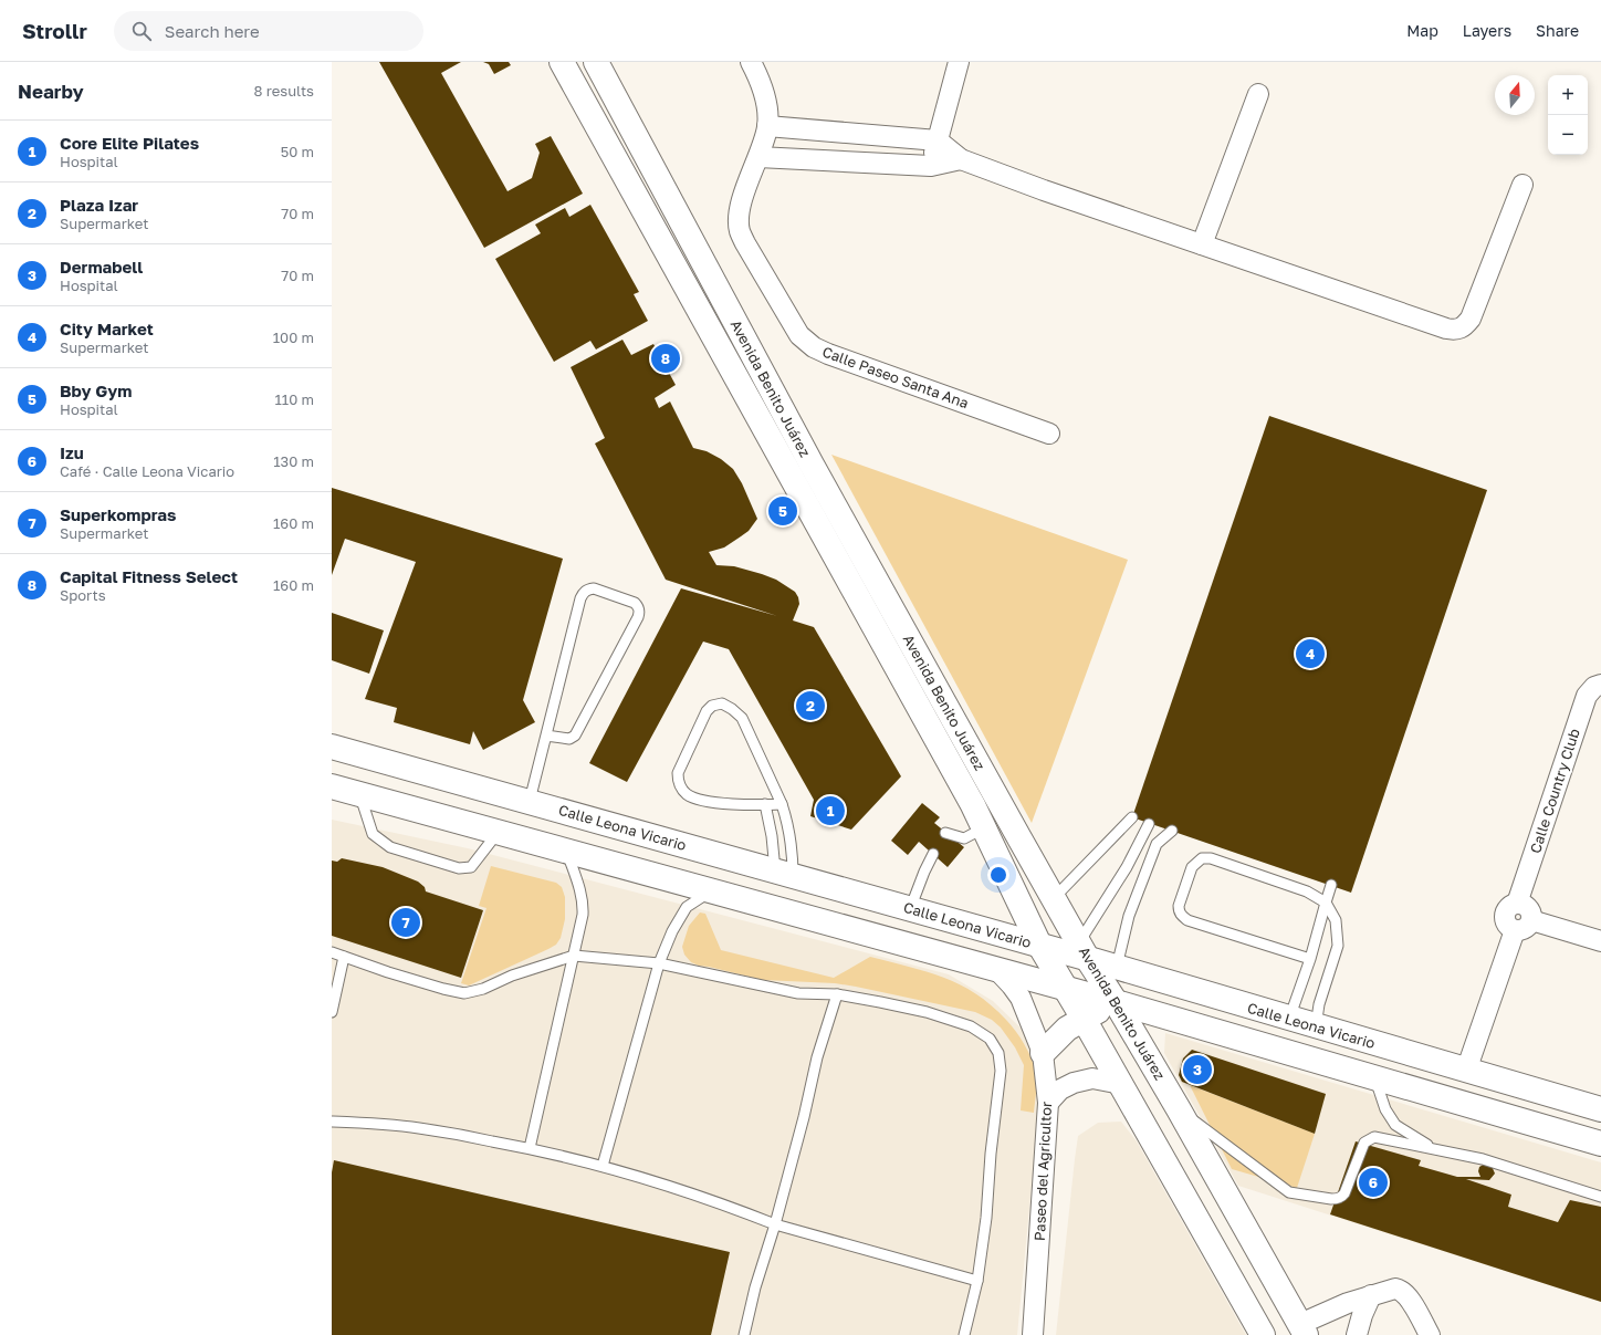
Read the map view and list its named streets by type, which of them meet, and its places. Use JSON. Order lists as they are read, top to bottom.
{
  "streets": {
    "main road": ["Avenida Benito Juárez", "Calle Leona Vicario"],
    "street": ["Calle Paseo Santa Ana", "Calle Country Club", "Paseo del Agricultor"]
  },
  "crossings": [
    ["Avenida Benito Juárez", "Calle Leona Vicario"]
  ],
  "north": "top",
  "page": {
    "header": "Strollr",
    "search": "Search here",
    "nav": ["Map", "Layers", "Share"],
    "heading": ["Nearby", "8 results"],
    "map_buttons": ["+", "−"],
    "list": [
      {
        "mark": "1",
        "name": "Core Elite Pilates",
        "note": "Hospital",
        "value": "50 m"
      },
      {
        "mark": "2",
        "name": "Plaza Izar",
        "note": "Supermarket",
        "value": "70 m"
      },
      {
        "mark": "3",
        "name": "Dermabell",
        "note": "Hospital",
        "value": "70 m"
      },
      {
        "mark": "4",
        "name": "City Market",
        "note": "Supermarket",
        "value": "100 m"
      },
      {
        "mark": "5",
        "name": "Bby Gym",
        "note": "Hospital",
        "value": "110 m"
      },
      {
        "mark": "6",
        "name": "Izu",
        "note": "Café · Calle Leona Vicario",
        "value": "130 m"
      },
      {
        "mark": "7",
        "name": "Superkompras",
        "note": "Supermarket",
        "value": "160 m"
      },
      {
        "mark": "8",
        "name": "Capital Fitness Select",
        "note": "Sports",
        "value": "160 m"
      }
    ],
    "pins": [
      "8",
      "5",
      "4",
      "2",
      "1",
      "7",
      "3",
      "6"
    ]
  }
}
